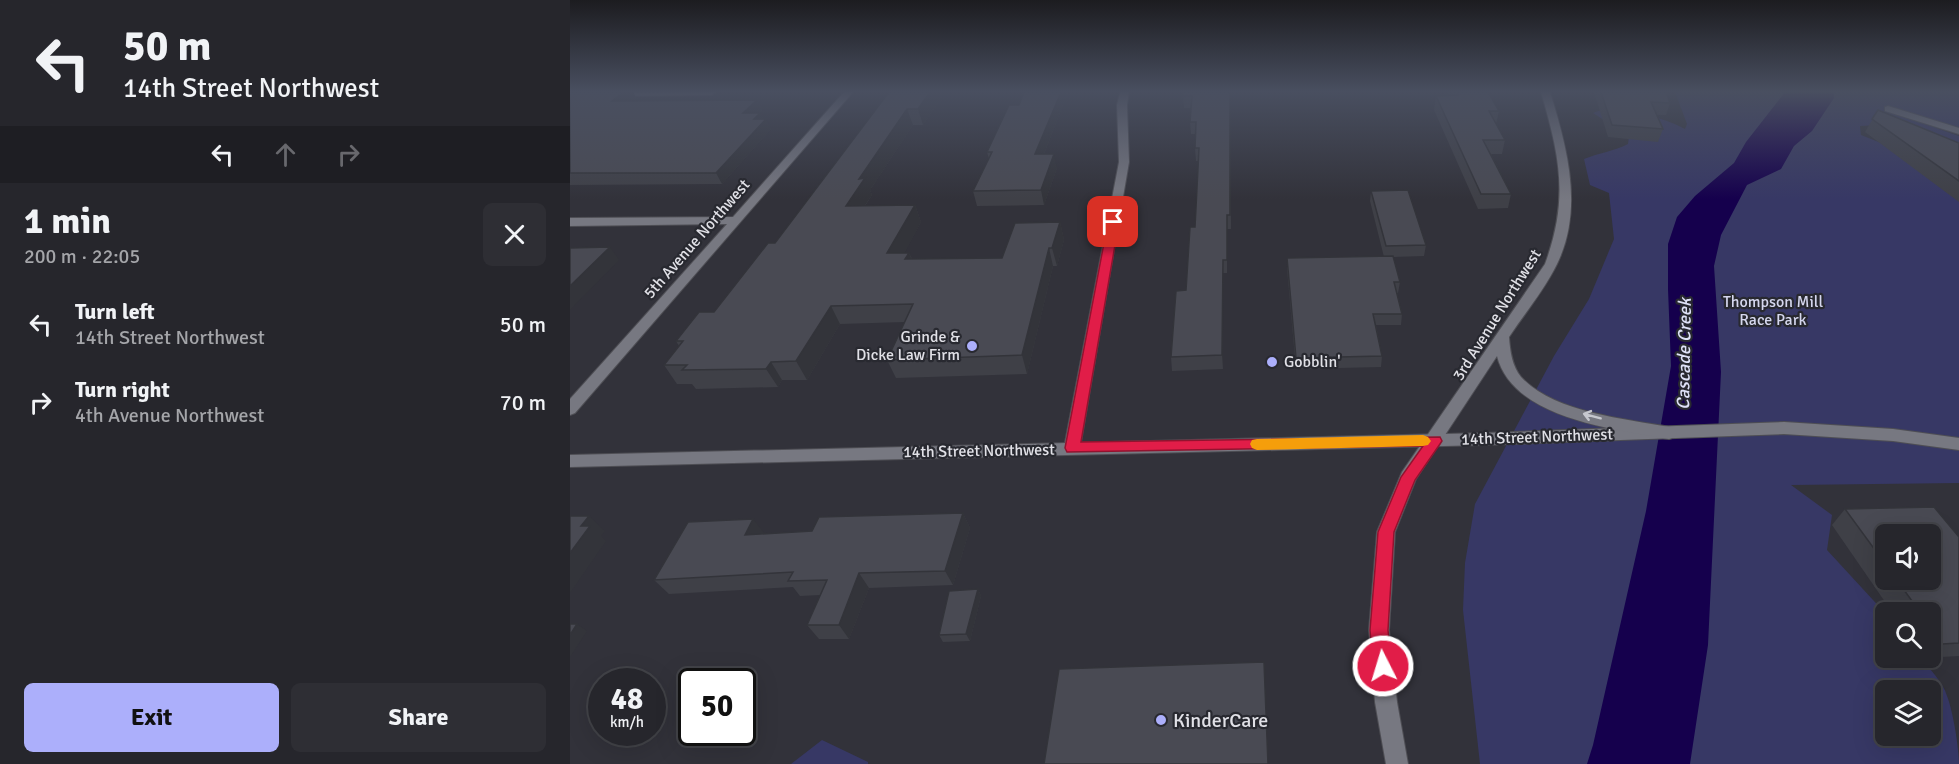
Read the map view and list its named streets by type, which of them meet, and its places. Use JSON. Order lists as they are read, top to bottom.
{
  "streets": {
    "street": ["5th Avenue Northwest", "3rd Avenue Northwest", "14th Street Northwest"]
  },
  "crossings": [
    ["3rd Avenue Northwest", "14th Street Northwest"]
  ],
  "water": ["Cascade Creek"],
  "parks": ["Thompson Mill Race Park"],
  "places": ["Grinde & Dicke Law Firm", "Gobblin'", "KinderCare"],
  "page": {
    "turn": ["50 m", "14th Street Northwest"],
    "heading": ["1 min", "200 m · 22:05"],
    "list": [
      {
        "name": "Turn left",
        "note": "14th Street Northwest",
        "value": "50 m"
      },
      {
        "name": "Turn right",
        "note": "4th Avenue Northwest",
        "value": "70 m"
      }
    ],
    "speed": "48 km/h",
    "limit": "50",
    "buttons": ["Exit", "Share"]
  }
}
